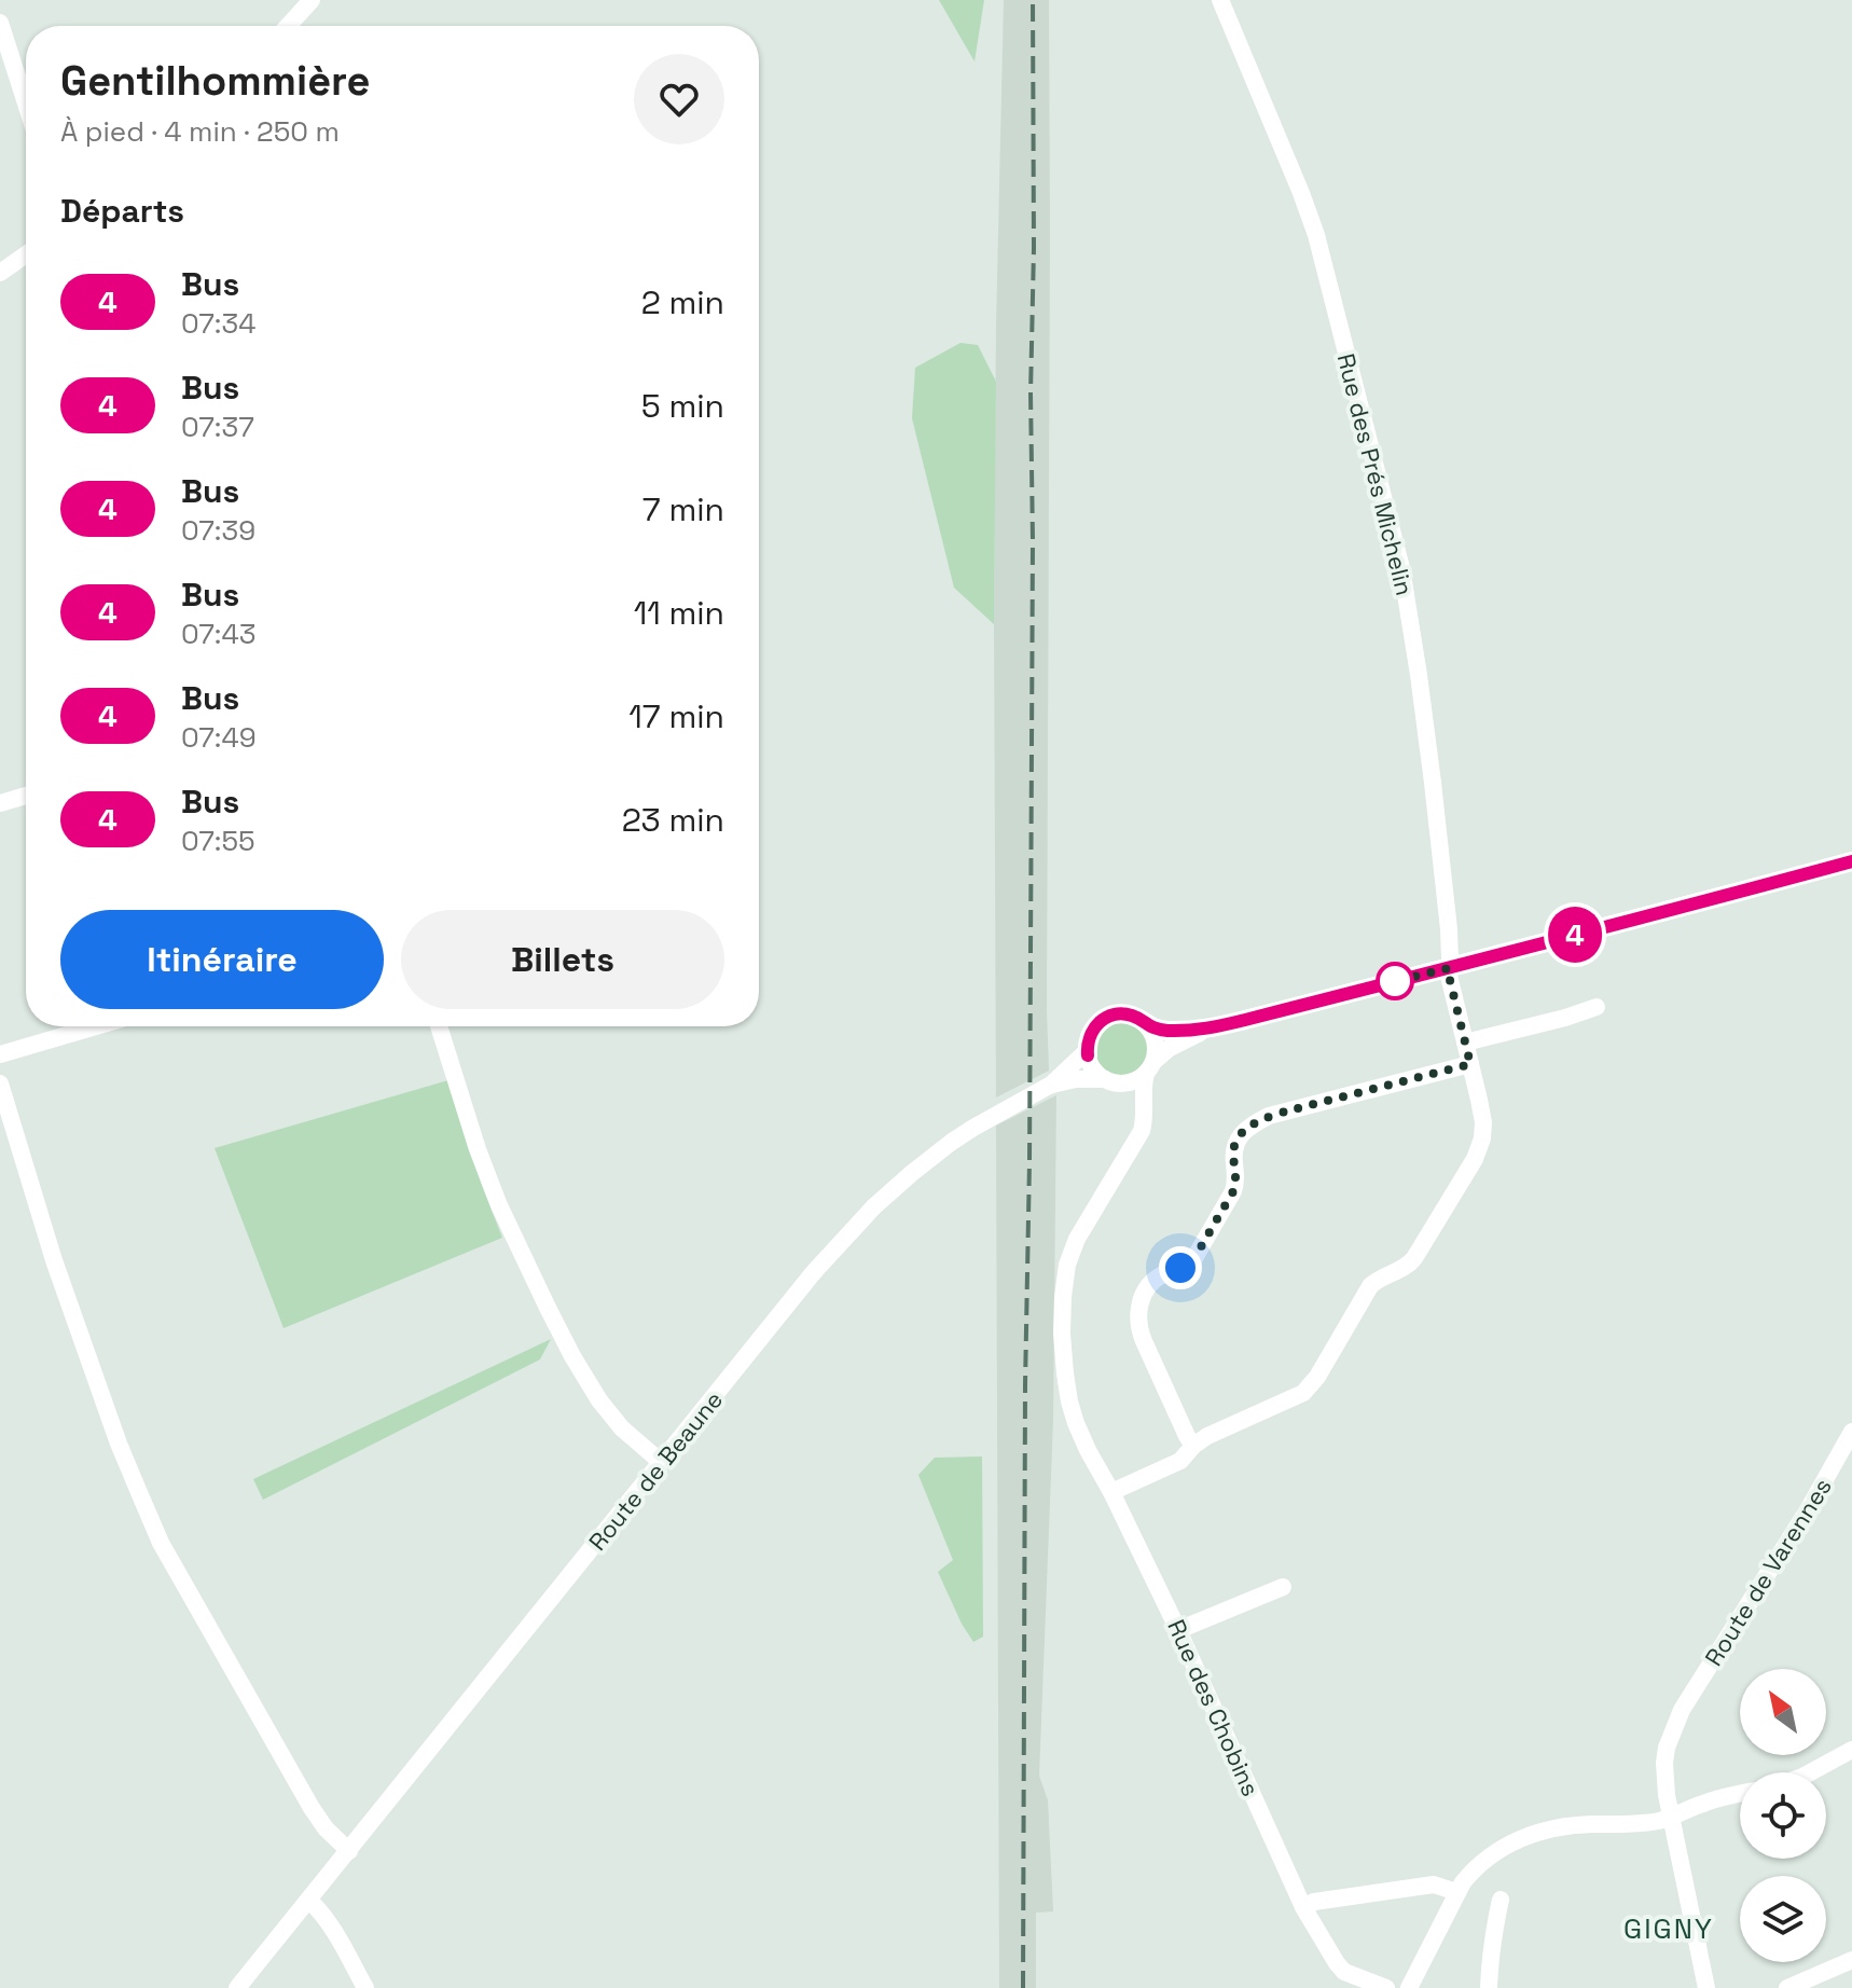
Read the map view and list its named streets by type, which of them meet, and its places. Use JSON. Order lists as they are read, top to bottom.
{
  "streets": {
    "street": [
      "Rue des Prés Michelin",
      "Route de Beaune",
      "Route de Varennes",
      "Rue des Chobins"
    ]
  },
  "crossings": [
    ["Rue des Prés Michelin", "Rue des Chobins"]
  ],
  "districts": ["GIGNY"],
  "lines": ["bus line 4"],
  "north": "top left",
  "page": {
    "on_map": "4",
    "heading": [
      ["Gentilhommière", "À pied · 4 min · 250 m"],
      "Départs"
    ],
    "list": [
      {
        "mark": "4",
        "name": "Bus",
        "note": "07:34",
        "value": "2 min"
      },
      {
        "mark": "4",
        "name": "Bus",
        "note": "07:37",
        "value": "5 min"
      },
      {
        "mark": "4",
        "name": "Bus",
        "note": "07:39",
        "value": "7 min"
      },
      {
        "mark": "4",
        "name": "Bus",
        "note": "07:43",
        "value": "11 min"
      },
      {
        "mark": "4",
        "name": "Bus",
        "note": "07:49",
        "value": "17 min"
      },
      {
        "mark": "4",
        "name": "Bus",
        "note": "07:55",
        "value": "23 min"
      }
    ],
    "buttons": ["Itinéraire", "Billets"]
  }
}
